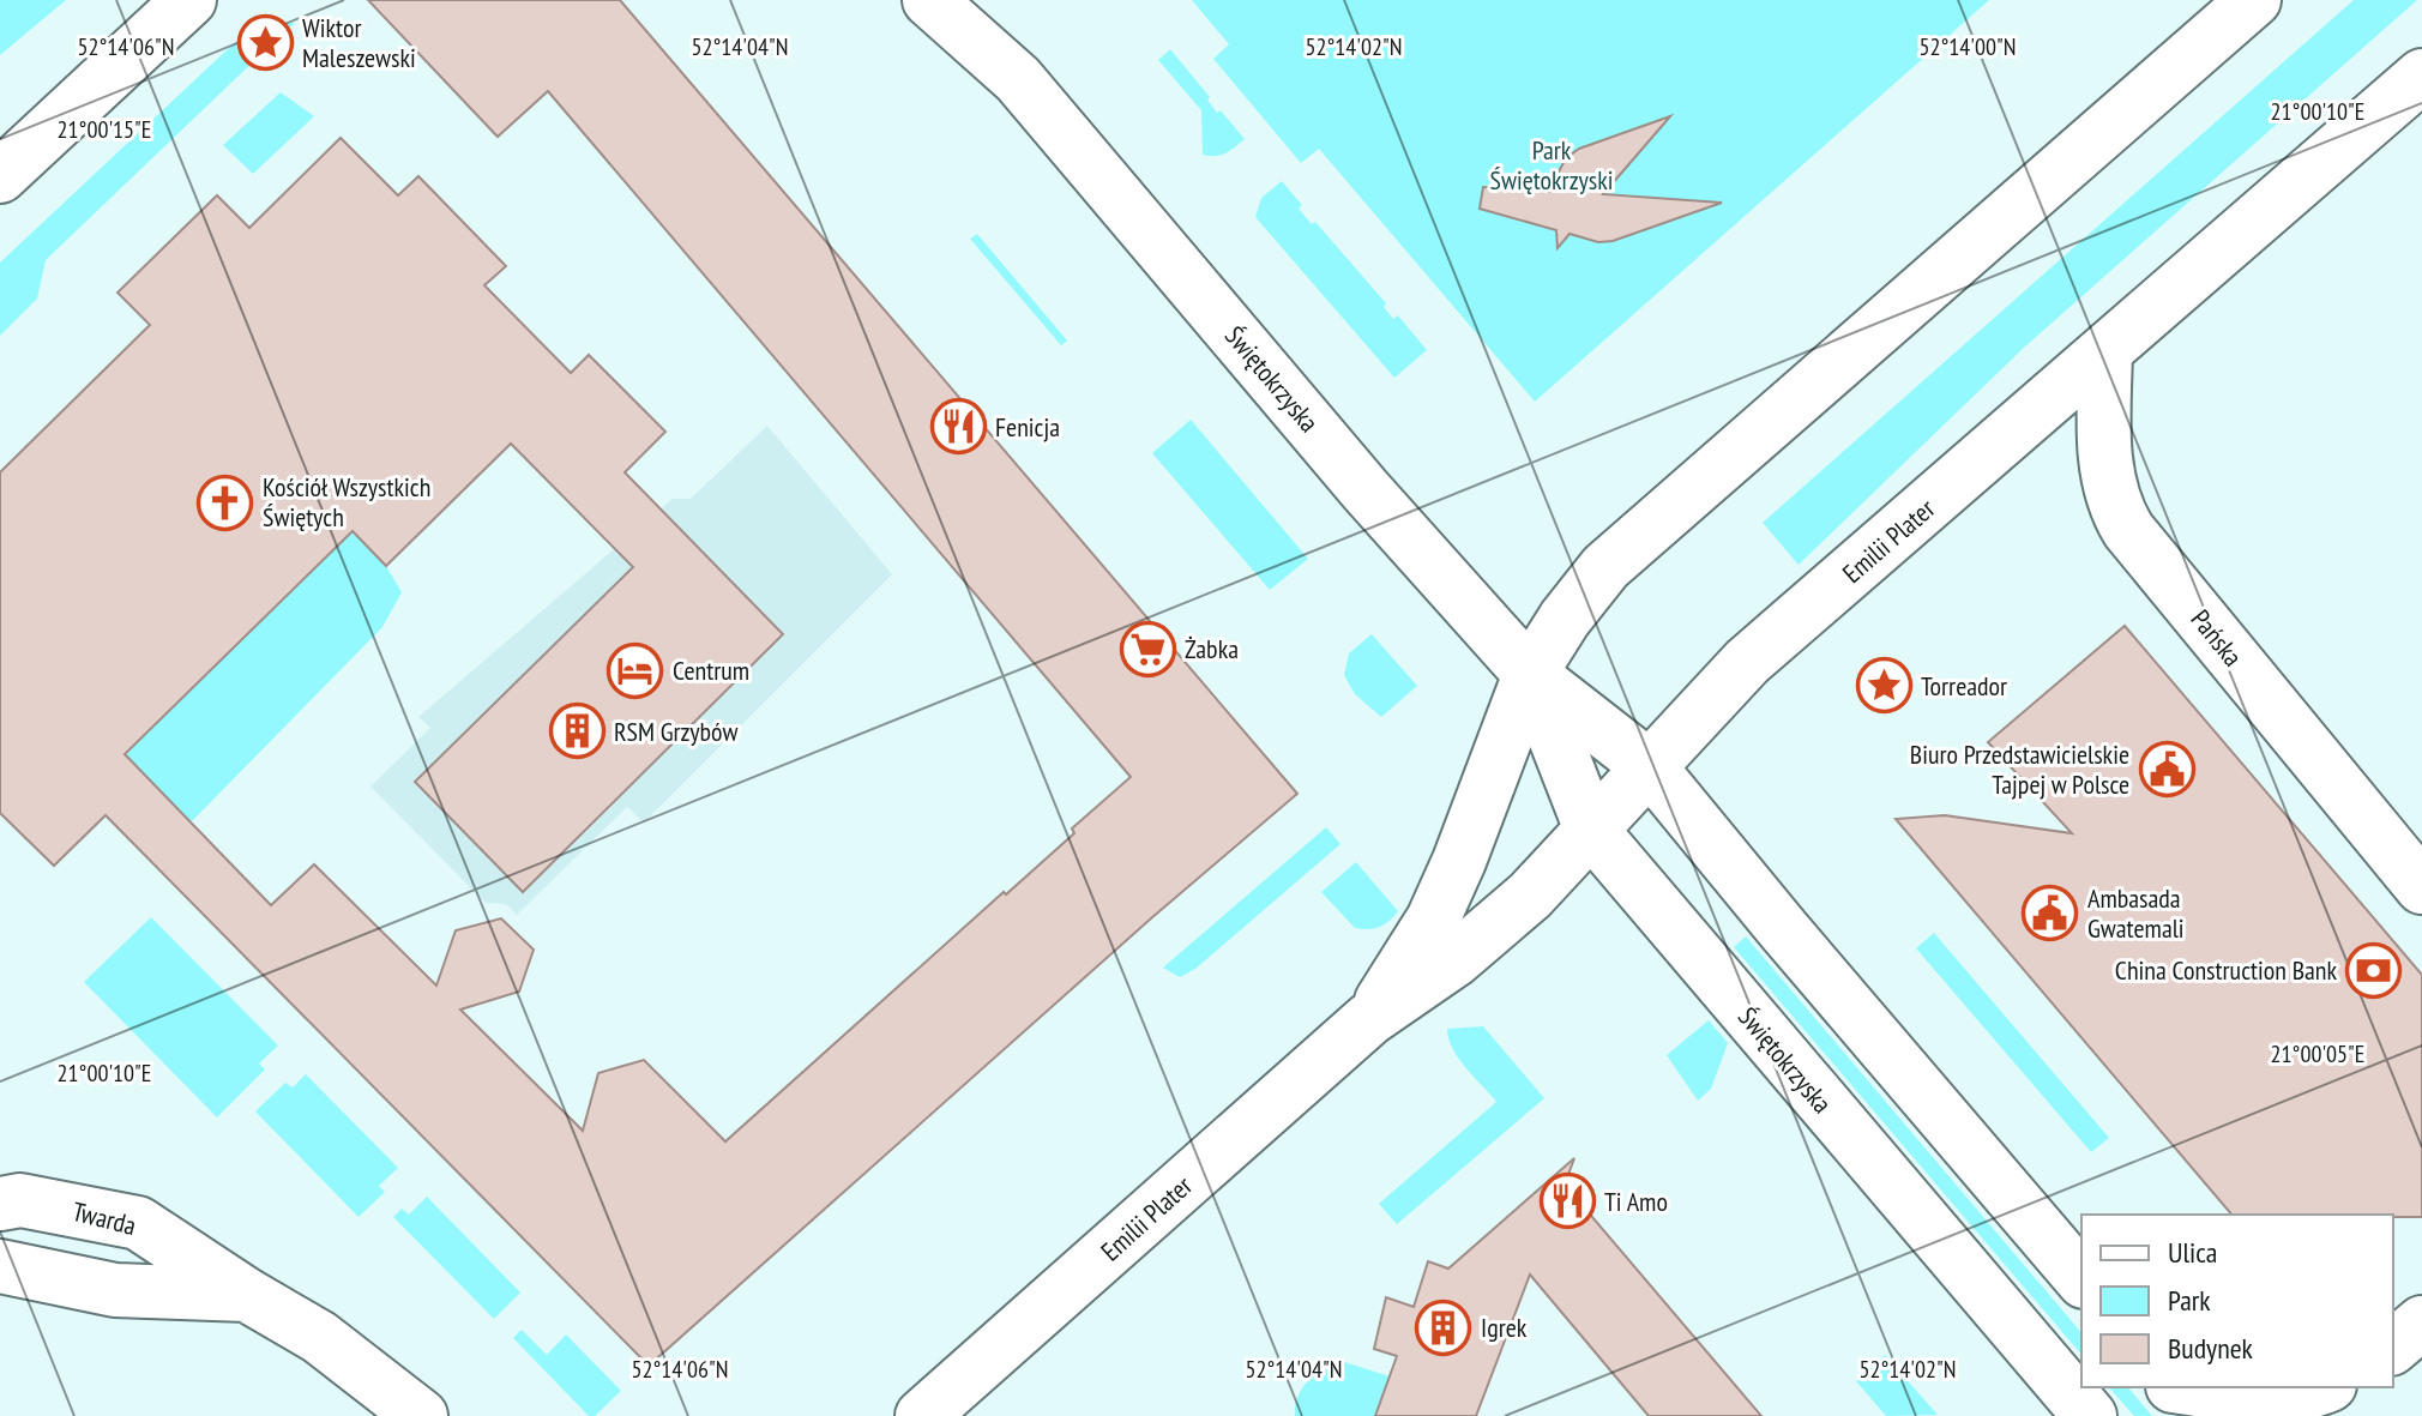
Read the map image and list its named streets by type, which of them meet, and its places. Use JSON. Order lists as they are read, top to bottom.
{
  "streets": {
    "street": [
      "Świętokrzyska",
      "Emilii Plater",
      "Pańska",
      "Twarda"
    ]
  },
  "crossings": [
    ["Świętokrzyska", "Emilii Plater"],
    ["Emilii Plater", "Pańska"]
  ],
  "parks": ["Park Świętokrzyski"],
  "places": {
    "place": ["Wiktor Maleszewski", "Torreador"],
    "restaurant": ["Fenicja", "Ti Amo"],
    "church": ["Kościół Wszystkich Świętych"],
    "supermarket": ["Żabka"],
    "hotel": ["Centrum"],
    "building": ["RSM Grzybów", "Igrek"],
    "public building": ["Biuro Przedstawicielskie Tajpej w Polsce", "Ambasada Gwatemali"],
    "bank": ["China Construction Bank"]
  },
  "legend": ["Ulica", "Park", "Budynek"],
  "coordinates": [
    "52°14'06\"N",
    "52°14'04\"N",
    "52°14'02\"N",
    "52°14'00\"N",
    "21°00'10\"E",
    "21°00'15\"E",
    "21°00'05\"E"
  ]
}
